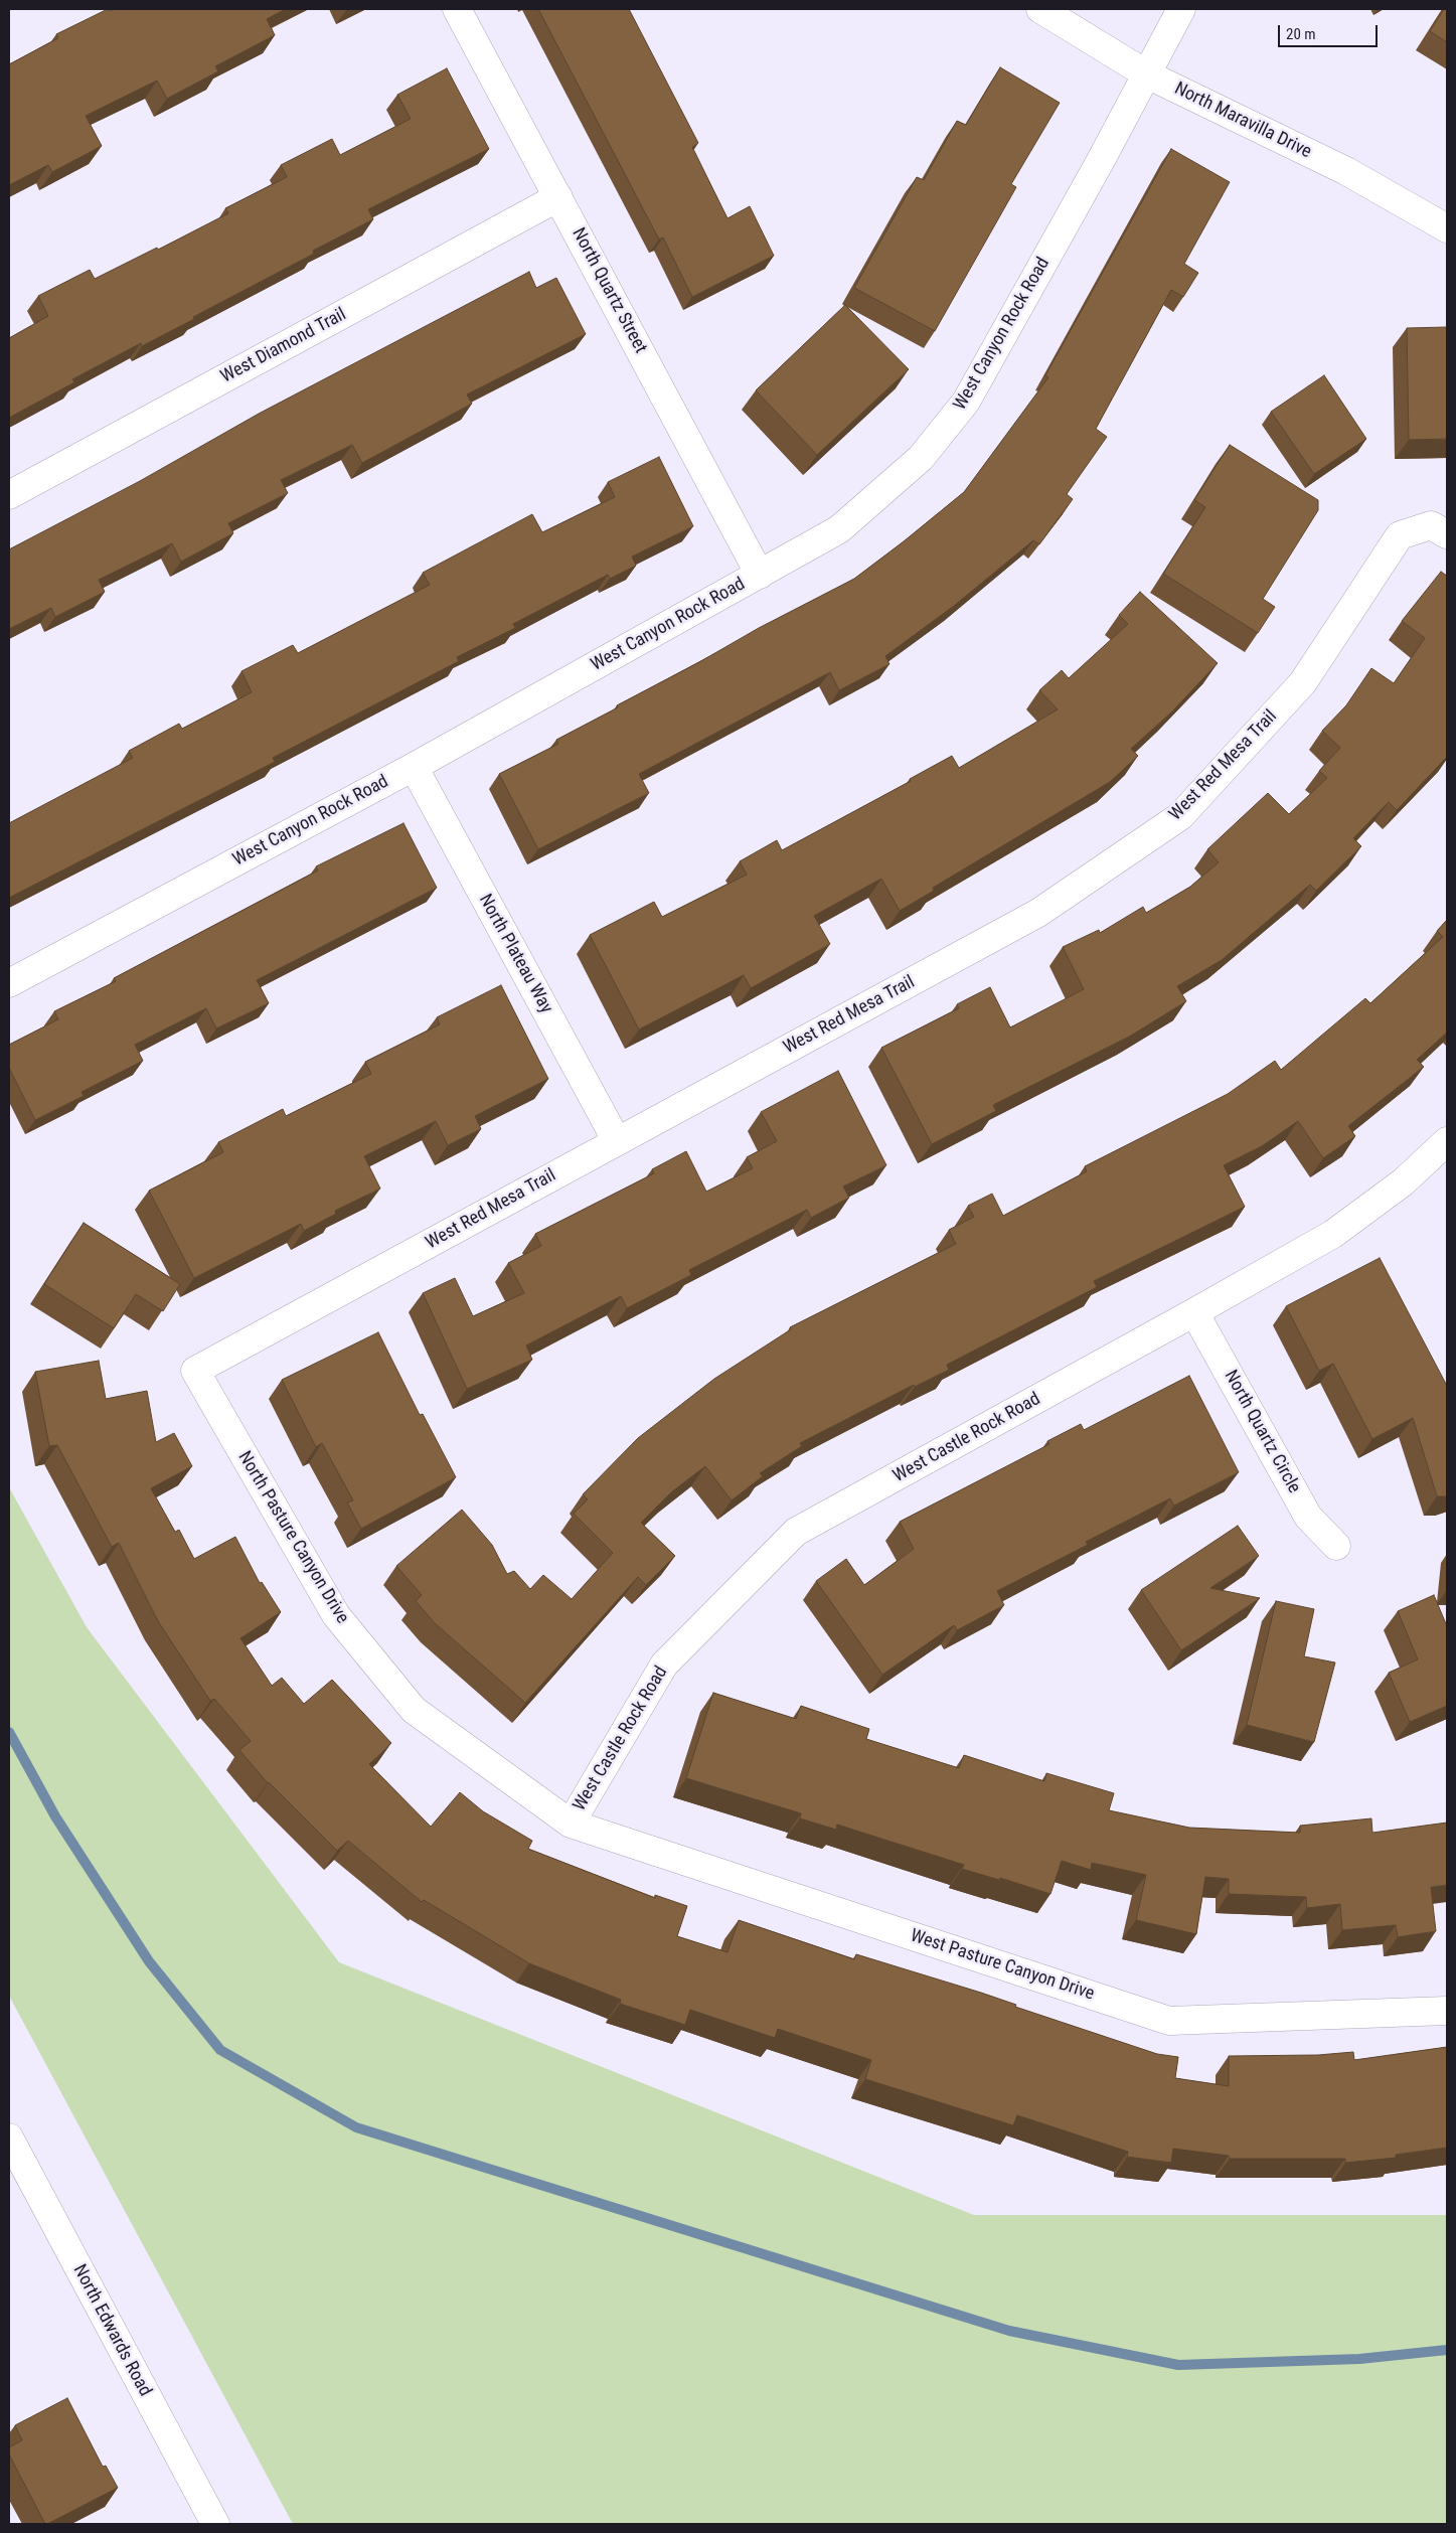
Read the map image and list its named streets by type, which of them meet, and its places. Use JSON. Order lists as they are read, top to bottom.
{
  "streets": {
    "street": [
      "North Maravilla Drive",
      "North Quartz Street",
      "West Canyon Rock Road",
      "West Diamond Trail",
      "West Red Mesa Trail",
      "North Plateau Way",
      "North Quartz Circle",
      "West Castle Rock Road",
      "North Pasture Canyon Drive",
      "West Pasture Canyon Drive",
      "North Edwards Road"
    ]
  },
  "crossings": [
    ["North Maravilla Drive", "West Canyon Rock Road"],
    ["North Quartz Street", "West Canyon Rock Road"],
    ["North Quartz Street", "West Diamond Trail"],
    ["West Canyon Rock Road", "North Plateau Way"],
    ["West Red Mesa Trail", "North Plateau Way"],
    ["West Red Mesa Trail", "North Pasture Canyon Drive"],
    ["North Quartz Circle", "West Castle Rock Road"],
    ["West Castle Rock Road", "North Pasture Canyon Drive"],
    ["West Castle Rock Road", "West Pasture Canyon Drive"],
    ["North Pasture Canyon Drive", "West Pasture Canyon Drive"]
  ],
  "scale_bar": "20 m"
}
